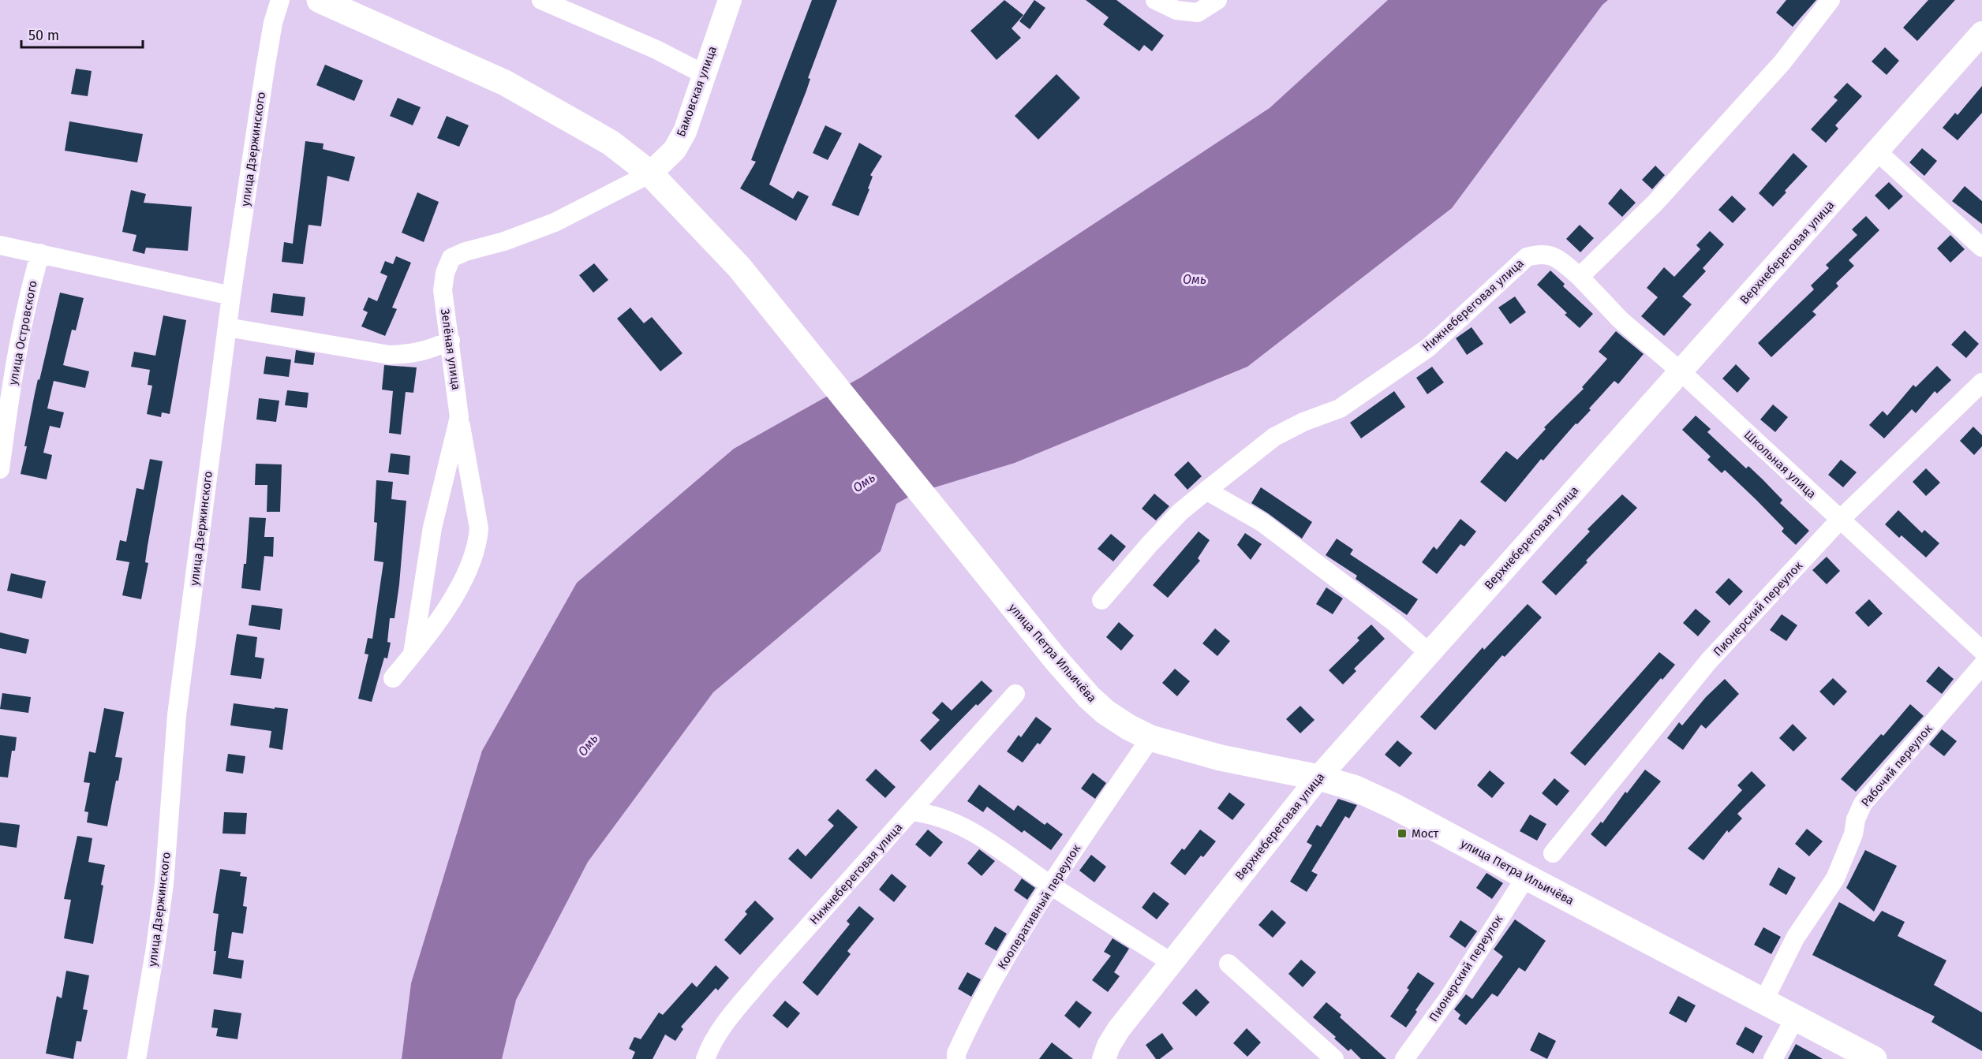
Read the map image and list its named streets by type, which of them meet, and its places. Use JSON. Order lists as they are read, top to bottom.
{
  "streets": {
    "main road": ["улица Петра Ильичёва"],
    "street": [
      "Бамовская улица",
      "улица Дзержинского",
      "Верхнебереговая улица",
      "Нижнебереговая улица",
      "улица Островского",
      "Зелёная улица",
      "Школьная улица",
      "Пионерский переулок",
      "Рабочий переулок",
      "Кооперативный переулок"
    ]
  },
  "crossings": [
    ["Бамовская улица", "Зелёная улица"],
    ["Бамовская улица", "улица Петра Ильичёва"],
    ["Верхнебереговая улица", "Школьная улица"],
    ["Верхнебереговая улица", "улица Петра Ильичёва"],
    ["Нижнебереговая улица", "Школьная улица"],
    ["Зелёная улица", "улица Петра Ильичёва"],
    ["Школьная улица", "Пионерский переулок"],
    ["Пионерский переулок", "улица Петра Ильичёва"],
    ["улица Петра Ильичёва", "Рабочий переулок"],
    ["улица Петра Ильичёва", "Кооперативный переулок"]
  ],
  "water": ["Омь"],
  "places": {
    "transit": ["Мост"]
  },
  "scale_bar": "50 m"
}
